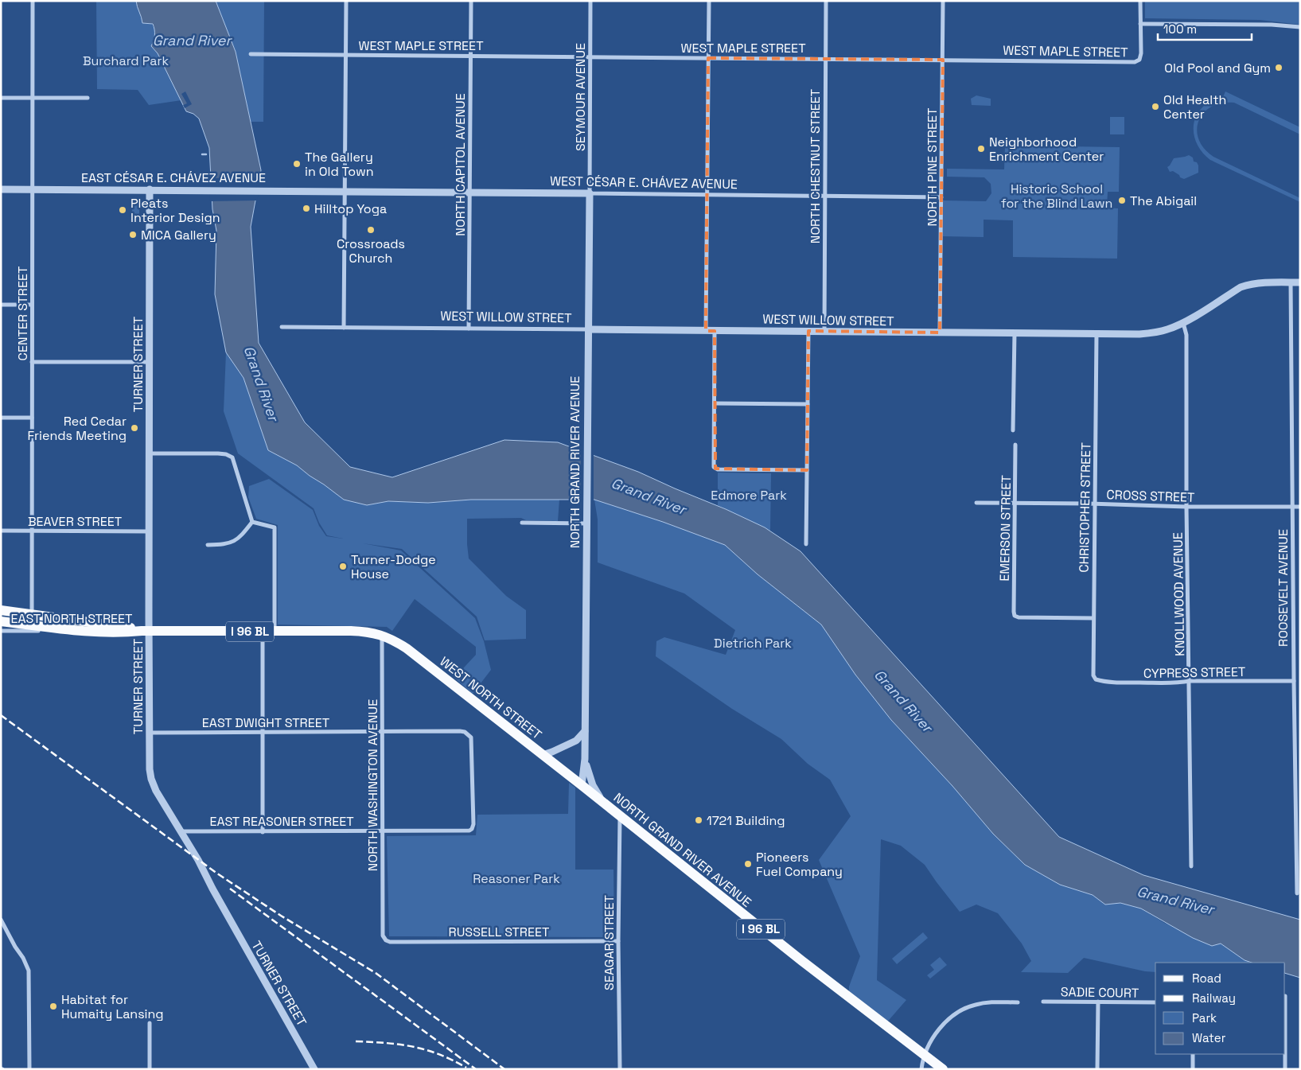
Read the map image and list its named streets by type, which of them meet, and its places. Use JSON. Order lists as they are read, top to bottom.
{
  "streets": {
    "main road": [
      "NORTH GRAND RIVER AVENUE",
      "EAST NORTH STREET",
      "I 96 BL",
      "WEST NORTH STREET"
    ],
    "street": [
      "WEST MAPLE STREET",
      "SEYMOUR AVENUE",
      "NORTH CAPITOL AVENUE",
      "NORTH CHESTNUT STREET",
      "NORTH PINE STREET",
      "EAST CÉSAR E. CHÁVEZ AVENUE",
      "WEST CÉSAR E. CHÁVEZ AVENUE",
      "CENTER STREET",
      "WEST WILLOW STREET",
      "TURNER STREET",
      "CROSS STREET",
      "CHRISTOPHER STREET",
      "BEAVER STREET",
      "EMERSON STREET",
      "ROOSEVELT AVENUE",
      "KNOLLWOOD AVENUE",
      "CYPRESS STREET",
      "EAST DWIGHT STREET",
      "NORTH WASHINGTON AVENUE",
      "EAST REASONER STREET",
      "RUSSELL STREET",
      "SEAGAR STREET",
      "SADIE COURT"
    ]
  },
  "crossings": [
    ["WEST MAPLE STREET", "SEYMOUR AVENUE"],
    ["WEST MAPLE STREET", "NORTH CAPITOL AVENUE"],
    ["WEST MAPLE STREET", "NORTH CHESTNUT STREET"],
    ["WEST MAPLE STREET", "NORTH PINE STREET"],
    ["SEYMOUR AVENUE", "WEST CÉSAR E. CHÁVEZ AVENUE"],
    ["SEYMOUR AVENUE", "NORTH GRAND RIVER AVENUE"],
    ["NORTH CAPITOL AVENUE", "WEST CÉSAR E. CHÁVEZ AVENUE"],
    ["NORTH CAPITOL AVENUE", "WEST WILLOW STREET"],
    ["NORTH CHESTNUT STREET", "WEST CÉSAR E. CHÁVEZ AVENUE"],
    ["NORTH CHESTNUT STREET", "WEST WILLOW STREET"],
    ["NORTH PINE STREET", "WEST CÉSAR E. CHÁVEZ AVENUE"],
    ["NORTH PINE STREET", "WEST WILLOW STREET"],
    ["EAST CÉSAR E. CHÁVEZ AVENUE", "WEST CÉSAR E. CHÁVEZ AVENUE"],
    ["EAST CÉSAR E. CHÁVEZ AVENUE", "CENTER STREET"],
    ["EAST CÉSAR E. CHÁVEZ AVENUE", "TURNER STREET"],
    ["WEST CÉSAR E. CHÁVEZ AVENUE", "NORTH GRAND RIVER AVENUE"],
    ["CENTER STREET", "BEAVER STREET"],
    ["CENTER STREET", "EAST NORTH STREET"],
    ["CENTER STREET", "I 96 BL"],
    ["WEST WILLOW STREET", "NORTH GRAND RIVER AVENUE"],
    ["WEST WILLOW STREET", "CHRISTOPHER STREET"],
    ["WEST WILLOW STREET", "ROOSEVELT AVENUE"],
    ["WEST WILLOW STREET", "KNOLLWOOD AVENUE"],
    ["TURNER STREET", "BEAVER STREET"],
    ["TURNER STREET", "EAST NORTH STREET"],
    ["TURNER STREET", "EAST DWIGHT STREET"],
    ["TURNER STREET", "EAST REASONER STREET"],
    ["NORTH GRAND RIVER AVENUE", "WEST NORTH STREET"],
    ["NORTH GRAND RIVER AVENUE", "SEAGAR STREET"],
    ["CROSS STREET", "CHRISTOPHER STREET"],
    ["CROSS STREET", "EMERSON STREET"],
    ["CROSS STREET", "ROOSEVELT AVENUE"],
    ["CROSS STREET", "KNOLLWOOD AVENUE"],
    ["CHRISTOPHER STREET", "EMERSON STREET"],
    ["CHRISTOPHER STREET", "CYPRESS STREET"],
    ["ROOSEVELT AVENUE", "CYPRESS STREET"],
    ["KNOLLWOOD AVENUE", "CYPRESS STREET"],
    ["EAST NORTH STREET", "I 96 BL"],
    ["EAST NORTH STREET", "WEST NORTH STREET"],
    ["EAST NORTH STREET", "NORTH WASHINGTON AVENUE"],
    ["WEST NORTH STREET", "NORTH WASHINGTON AVENUE"],
    ["EAST DWIGHT STREET", "NORTH WASHINGTON AVENUE"],
    ["EAST DWIGHT STREET", "EAST REASONER STREET"],
    ["NORTH WASHINGTON AVENUE", "EAST REASONER STREET"],
    ["NORTH WASHINGTON AVENUE", "RUSSELL STREET"],
    ["RUSSELL STREET", "SEAGAR STREET"]
  ],
  "water": ["Grand River"],
  "parks": [
    "Burchard Park",
    "Historic School for the Blind Lawn",
    "Edmore Park",
    "Dietrich Park",
    "Reasoner Park"
  ],
  "places": [
    "Old Pool and Gym",
    "Old Health Center",
    "Neighborhood Enrichment Center",
    "The Gallery in Old Town",
    "The Abigail",
    "Hilltop Yoga",
    "Pleats Interior Design",
    "Crossroads Church",
    "MICA Gallery",
    "Red Cedar Friends Meeting",
    "Turner-Dodge House",
    "1721 Building",
    "Pioneers Fuel Company",
    "Habitat for Humaity Lansing"
  ],
  "legend": [
    "Road",
    "Railway",
    "Park",
    "Water"
  ],
  "scale_bar": "100 m"
}
